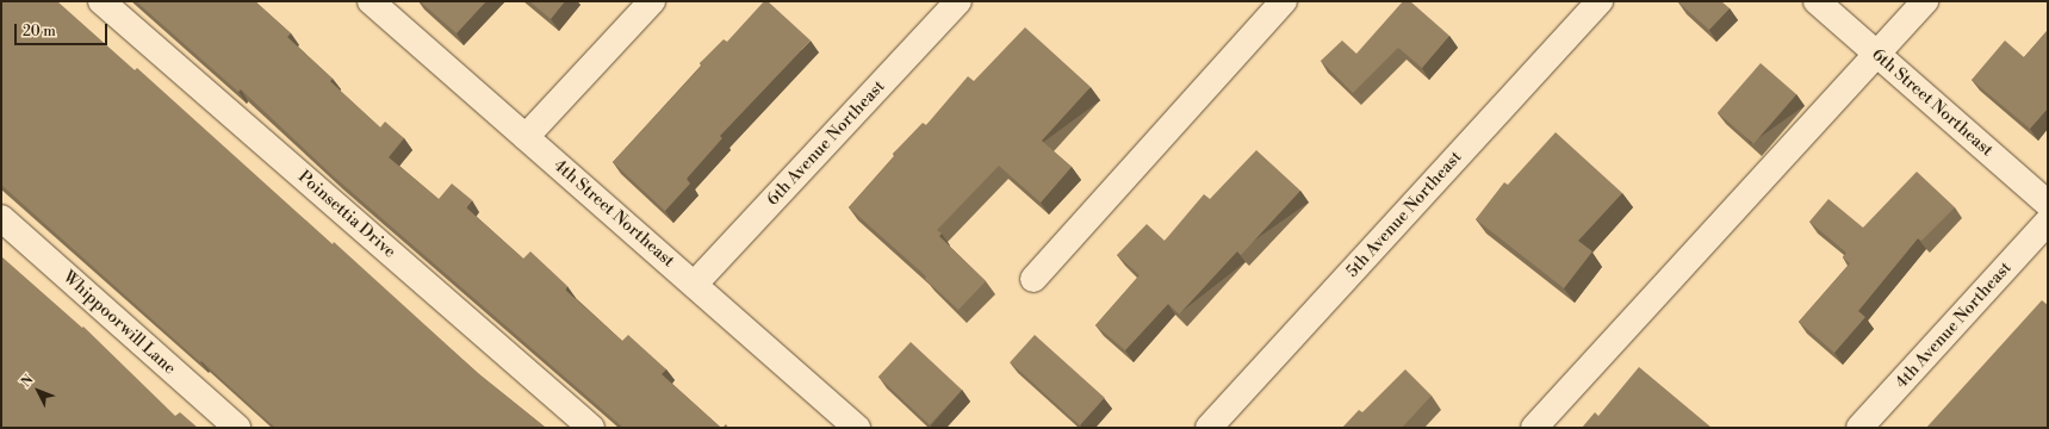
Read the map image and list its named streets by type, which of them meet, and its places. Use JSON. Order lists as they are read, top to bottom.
{
  "streets": {
    "street": [
      "6th Street Northeast",
      "6th Avenue Northeast",
      "4th Street Northeast",
      "Poinsettia Drive",
      "5th Avenue Northeast",
      "Whippoorwill Lane",
      "4th Avenue Northeast"
    ]
  },
  "crossings": [
    ["6th Avenue Northeast", "4th Street Northeast"]
  ],
  "scale_bar": "20 m",
  "north": "top left"
}
